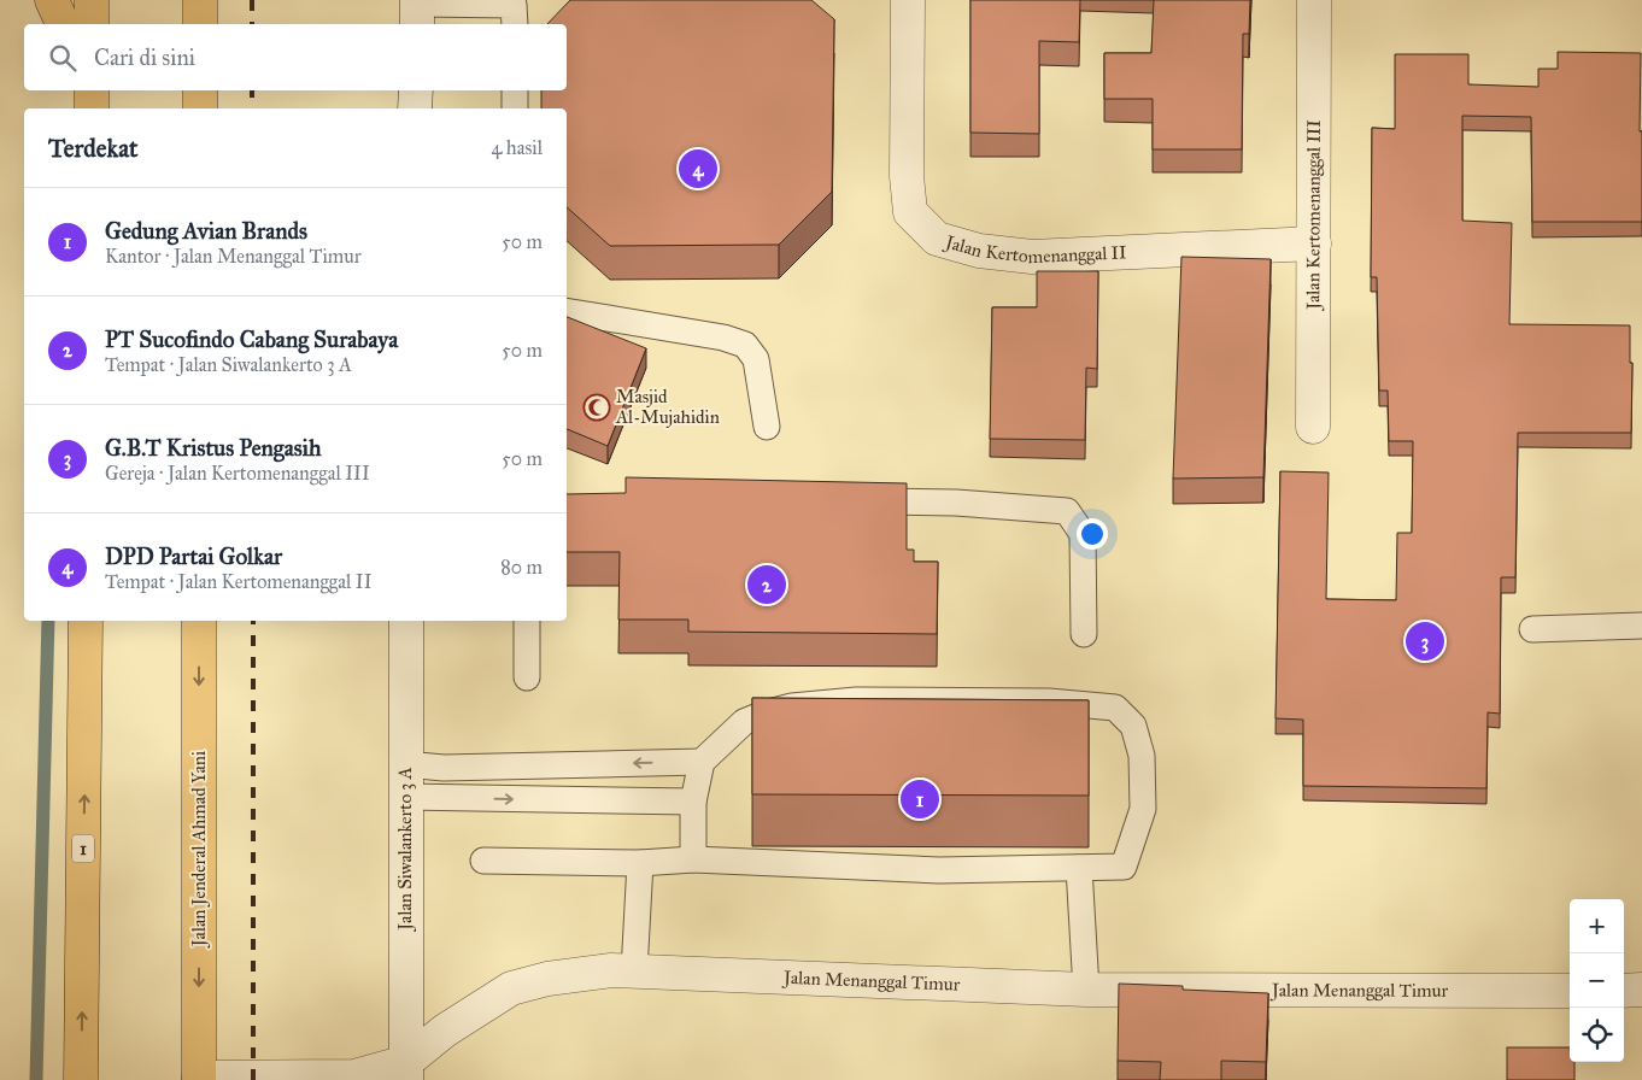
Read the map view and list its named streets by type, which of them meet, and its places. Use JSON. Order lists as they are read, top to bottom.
{
  "streets": {
    "highway": ["1", "Jalan Jenderal Ahmad Yani"],
    "street": [
      "Jalan Kertomenanggal III",
      "Jalan Kertomenanggal II",
      "Jalan Siwalankerto 3 A",
      "Jalan Menanggal Timur"
    ]
  },
  "crossings": [
    ["Jalan Kertomenanggal III", "Jalan Kertomenanggal II"],
    ["Jalan Jenderal Ahmad Yani", "Jalan Menanggal Timur"],
    ["Jalan Siwalankerto 3 A", "Jalan Menanggal Timur"]
  ],
  "places": {
    "mosque": ["Masjid Al-Mujahidin"]
  },
  "page": {
    "search": "Cari di sini",
    "heading": ["Terdekat", "4 hasil"],
    "pins": [
      "4",
      "2",
      "3",
      "1"
    ],
    "list": [
      {
        "mark": "1",
        "name": "Gedung Avian Brands",
        "note": "Kantor · Jalan Menanggal Timur",
        "value": "50 m"
      },
      {
        "mark": "2",
        "name": "PT Sucofindo Cabang Surabaya",
        "note": "Tempat · Jalan Siwalankerto 3 A",
        "value": "50 m"
      },
      {
        "mark": "3",
        "name": "G.B.T Kristus Pengasih",
        "note": "Gereja · Jalan Kertomenanggal III",
        "value": "50 m"
      },
      {
        "mark": "4",
        "name": "DPD Partai Golkar",
        "note": "Tempat · Jalan Kertomenanggal II",
        "value": "80 m"
      }
    ],
    "map_buttons": ["+", "−"]
  }
}
